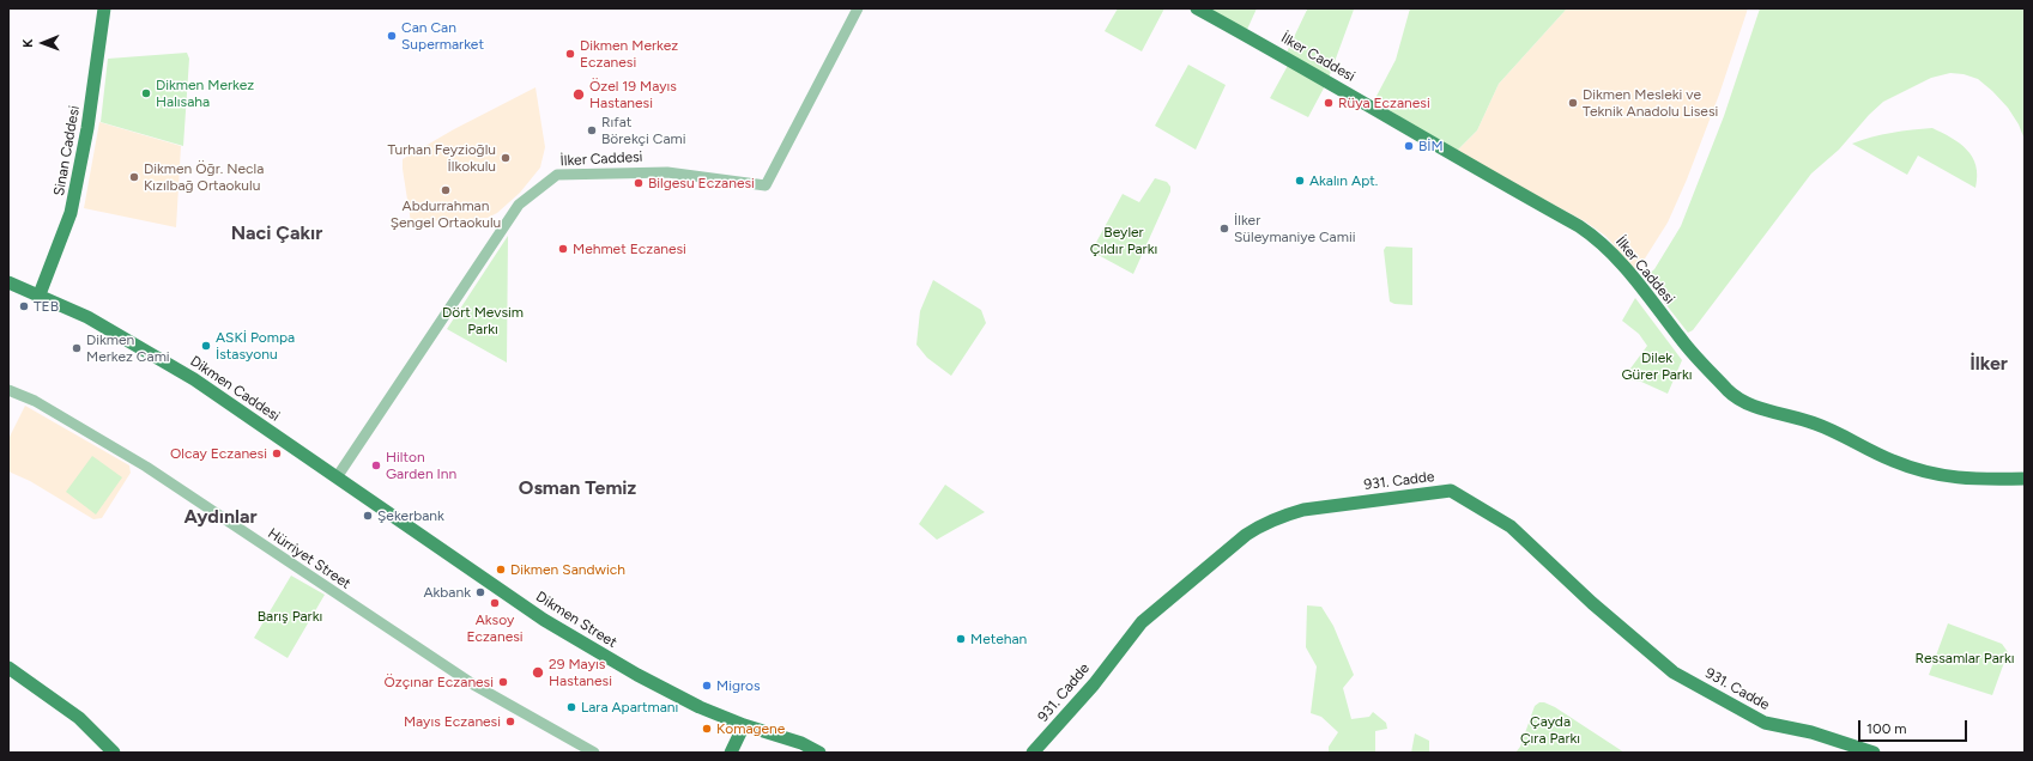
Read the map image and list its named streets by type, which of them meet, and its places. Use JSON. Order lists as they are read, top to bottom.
{
  "streets": {
    "main road": [
      "İlker Caddesi",
      "Sinan Caddesi",
      "Dikmen Caddesi",
      "931. Cadde",
      "Dikmen Street"
    ],
    "street": ["Hürriyet Street"]
  },
  "crossings": [
    ["İlker Caddesi", "Dikmen Caddesi"],
    ["İlker Caddesi", "Dikmen Street"],
    ["Sinan Caddesi", "Dikmen Caddesi"],
    ["Dikmen Caddesi", "Dikmen Street"]
  ],
  "districts": [
    "Naci Çakır",
    "İlker",
    "Osman Temiz",
    "Aydınlar"
  ],
  "parks": [
    "Beyler Çıldır Parkı",
    "Dört Mevsim Parkı",
    "Dilek Gürer Parkı",
    "Barış Parkı",
    "Ressamlar Parkı",
    "Çayda Çıra Parkı"
  ],
  "places": [
    "Can Can Supermarket",
    "Dikmen Merkez Eczanesi",
    "Dikmen Merkez Halısaha",
    "Özel 19 Mayıs Hastanesi",
    "Rüya Eczanesi",
    "Dikmen Mesleki ve Teknik Anadolu Lisesi",
    "Rıfat Börekçi Cami",
    "BİM",
    "Turhan Feyzioğlu İlkokulu",
    "Dikmen Öğr. Necla Kızılbağ Ortaokulu",
    "Akalın Apt.",
    "Bilgesu Eczanesi",
    "Abdurrahman Şengel Ortaokulu",
    "İlker Süleymaniye Camii",
    "Mehmet Eczanesi",
    "TEB",
    "ASKİ Pompa İstasyonu",
    "Dikmen Merkez Cami",
    "Olcay Eczanesi",
    "Hilton Garden Inn",
    "Şekerbank",
    "Dikmen Sandwich",
    "Akbank",
    "Aksoy Eczanesi",
    "Metehan",
    "29 Mayıs Hastanesi",
    "Özçınar Eczanesi",
    "Migros",
    "Lara Apartmanı",
    "Mayıs Eczanesi",
    "Komagene"
  ],
  "scale_bar": "100 m",
  "north": "left"
}
